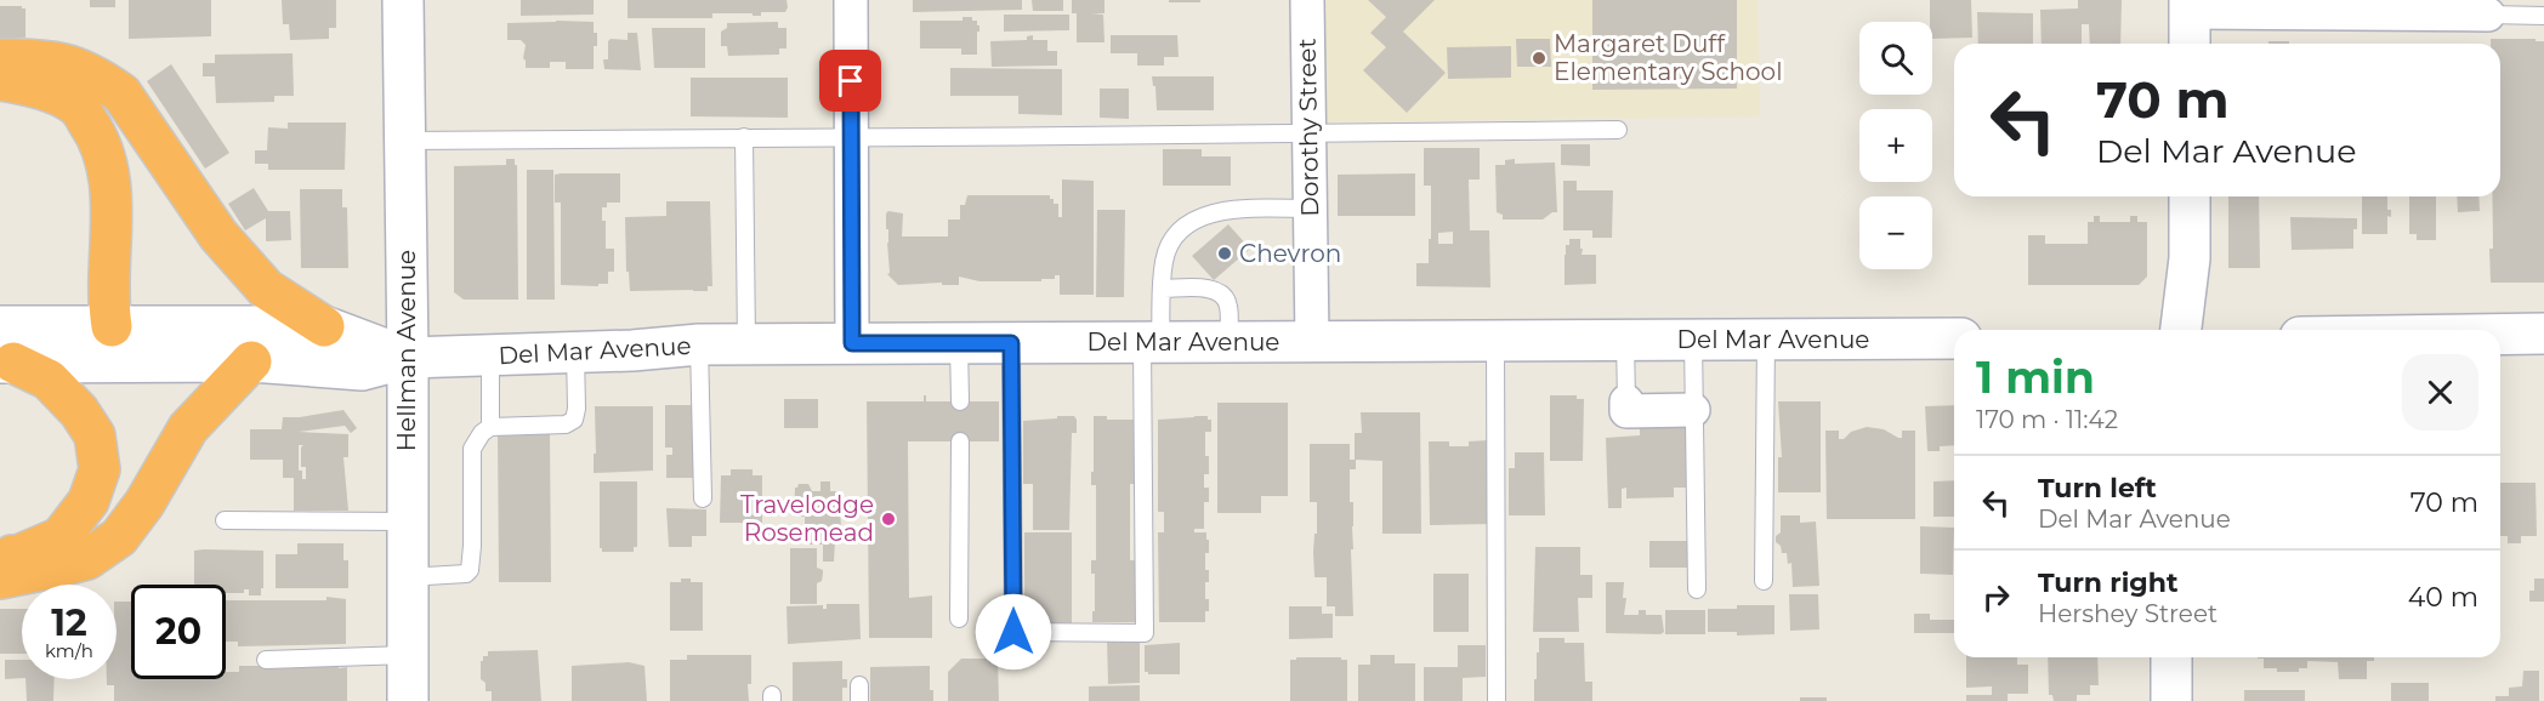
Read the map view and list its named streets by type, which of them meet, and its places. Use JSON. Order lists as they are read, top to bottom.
{
  "streets": {
    "main road": ["Del Mar Avenue", "Hellman Avenue"],
    "street": ["Dorothy Street"]
  },
  "crossings": [
    ["Dorothy Street", "Del Mar Avenue"],
    ["Del Mar Avenue", "Hellman Avenue"]
  ],
  "places": ["Margaret Duff Elementary School", "Chevron", "Travelodge Rosemead"],
  "page": {
    "map_buttons": ["+", "−"],
    "turn": ["70 m", "Del Mar Avenue"],
    "heading": ["1 min", "170 m · 11:42"],
    "list": [
      {
        "name": "Turn left",
        "note": "Del Mar Avenue",
        "value": "70 m"
      },
      {
        "name": "Turn right",
        "note": "Hershey Street",
        "value": "40 m"
      }
    ],
    "speed": "12 km/h",
    "limit": "20"
  }
}
